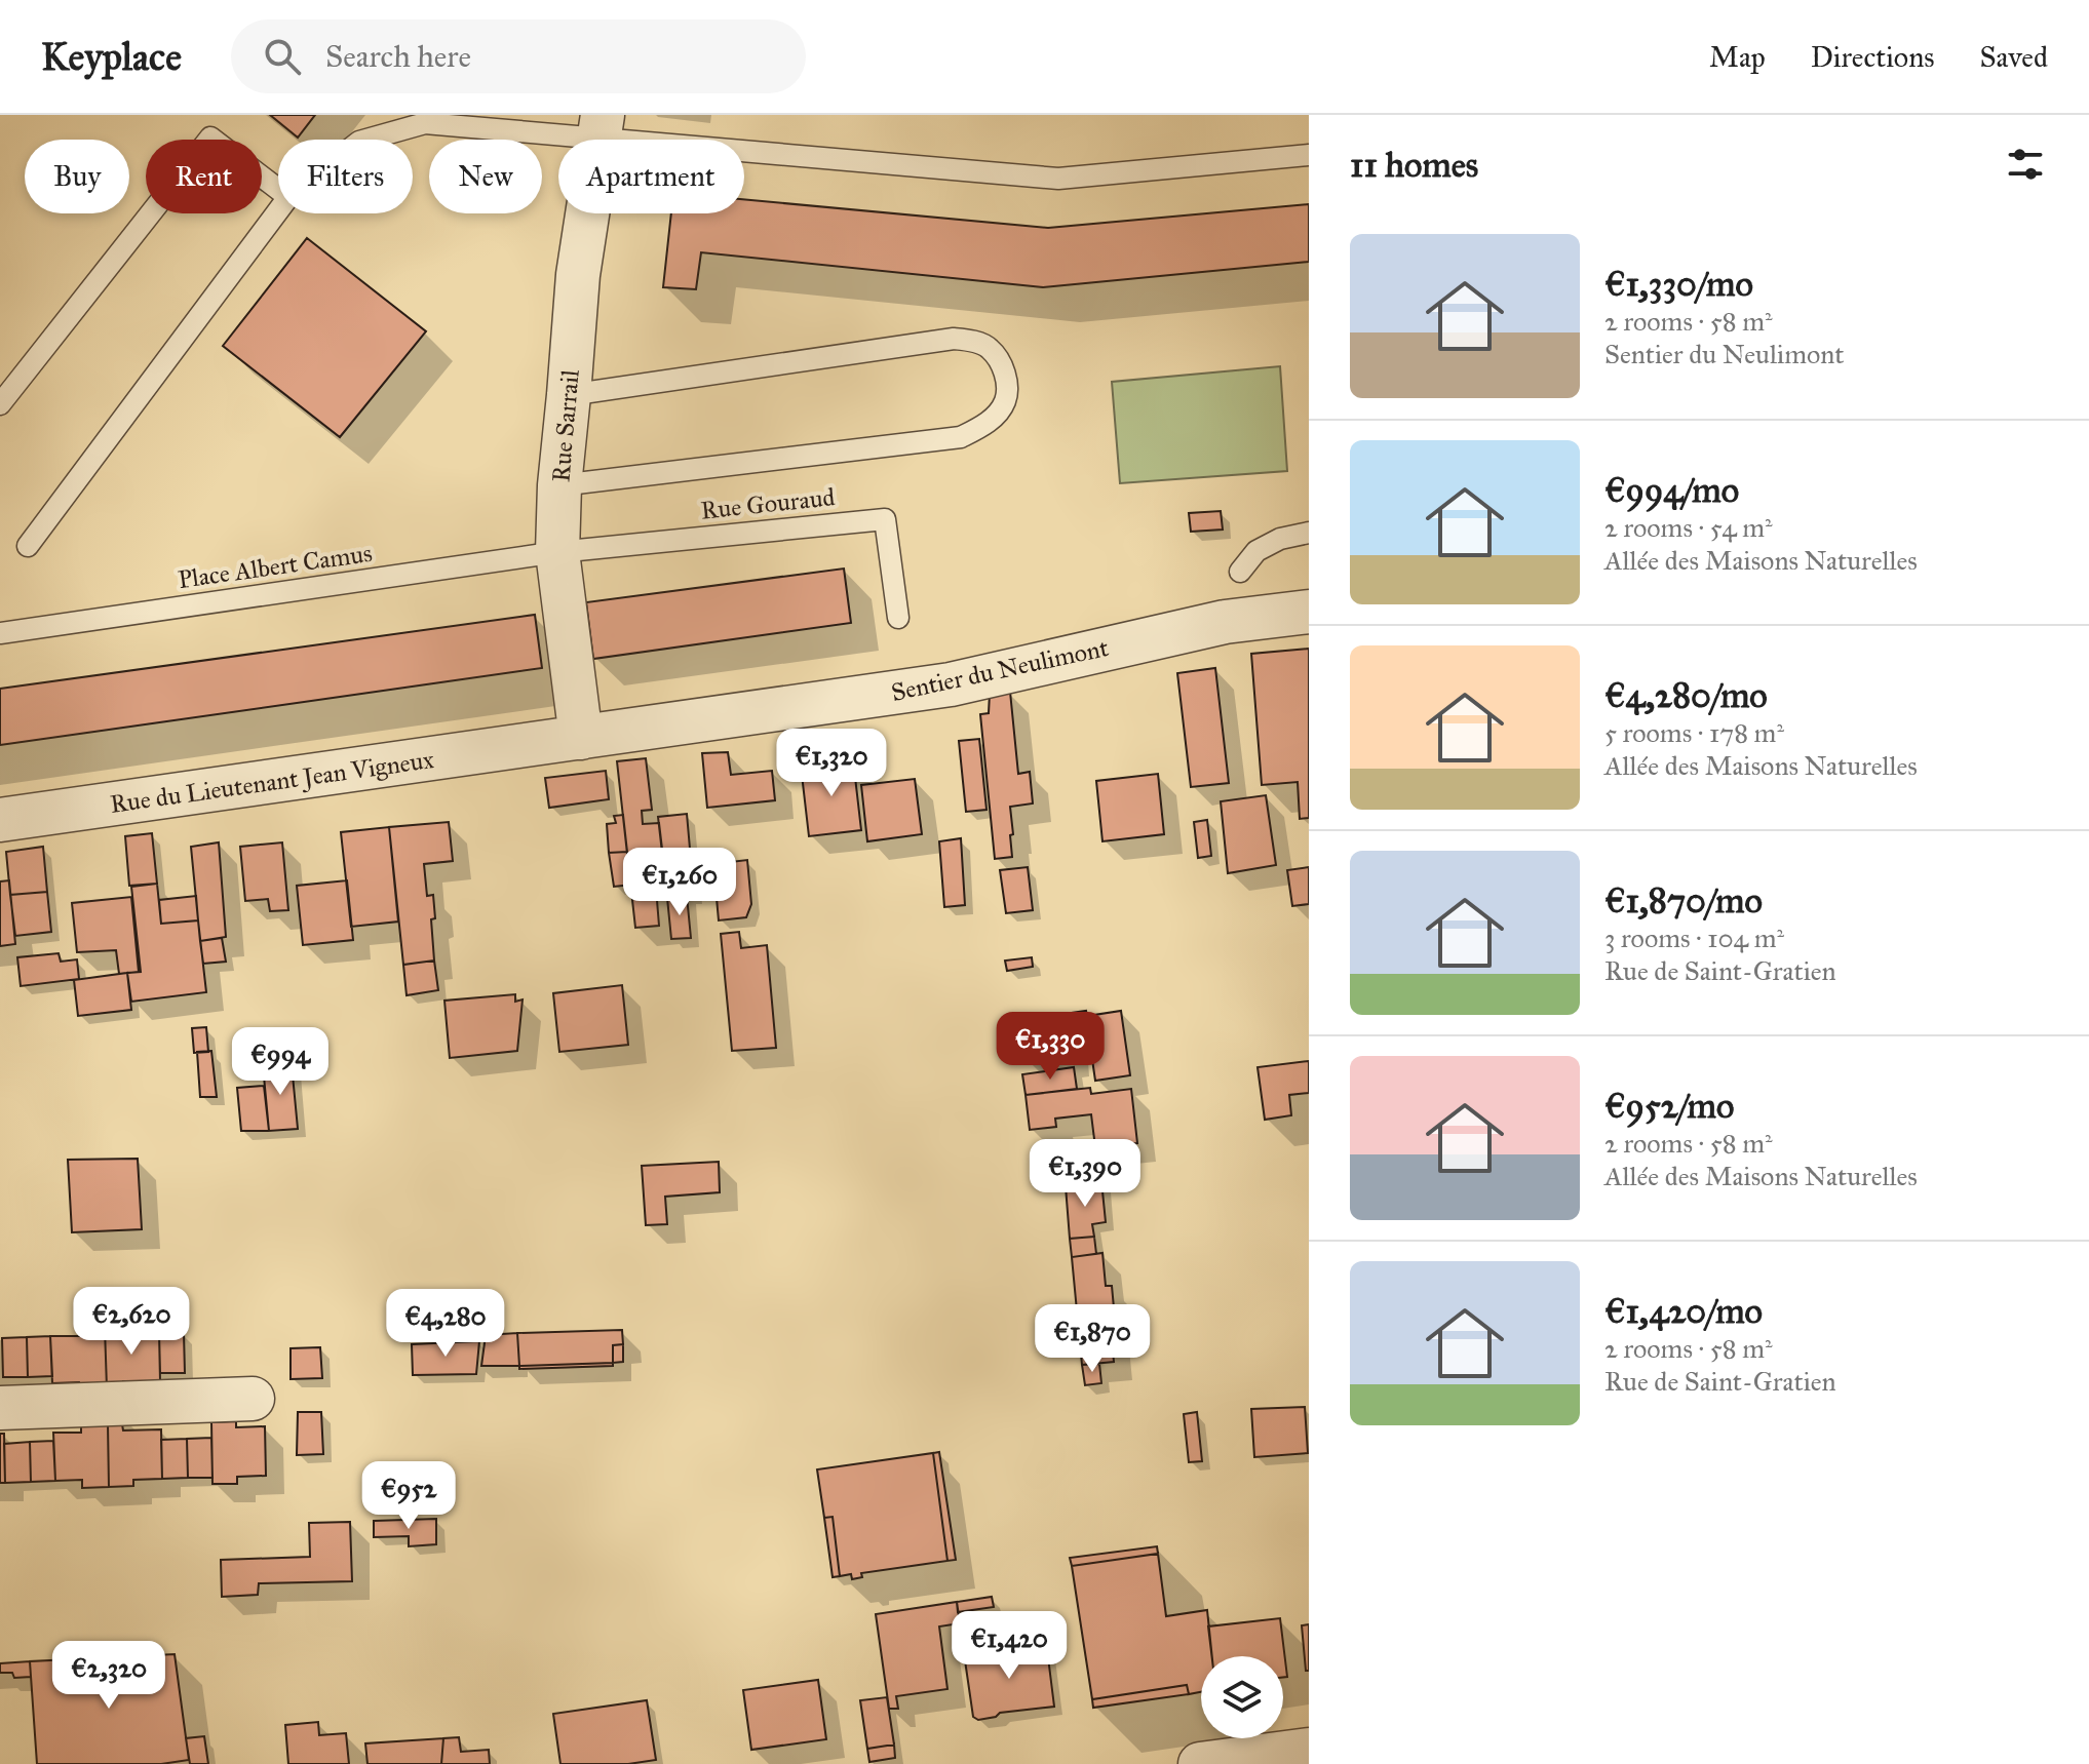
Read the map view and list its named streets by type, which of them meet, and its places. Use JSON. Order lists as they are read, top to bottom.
{
  "streets": {
    "street": ["Rue Sarrail", "Sentier du Neulimont", "Rue du Lieutenant Jean Vigneux"],
    "lane": ["Rue Gouraud", "Place Albert Camus"]
  },
  "crossings": [
    ["Rue Sarrail", "Rue Gouraud"],
    ["Rue Sarrail", "Place Albert Camus"],
    ["Rue Sarrail", "Sentier du Neulimont"],
    ["Rue Sarrail", "Rue du Lieutenant Jean Vigneux"],
    ["Rue Gouraud", "Place Albert Camus"],
    ["Sentier du Neulimont", "Rue du Lieutenant Jean Vigneux"]
  ],
  "page": {
    "header": "Keyplace",
    "search": "Search here",
    "nav": ["Map", "Directions", "Saved"],
    "heading": "11 homes",
    "chip": [
      "Buy",
      "Rent",
      "Filters",
      "New",
      "Apartment"
    ],
    "list": [
      {
        "name": "€1,330/mo",
        "note": "2 rooms · 58 m² · Sentier du Neulimont"
      },
      {
        "name": "€994/mo",
        "note": "2 rooms · 54 m² · Allée des Maisons Naturelles"
      },
      {
        "name": "€4,280/mo",
        "note": "5 rooms · 178 m² · Allée des Maisons Naturelles"
      },
      {
        "name": "€1,870/mo",
        "note": "3 rooms · 104 m² · Rue de Saint-Gratien"
      },
      {
        "name": "€952/mo",
        "note": "2 rooms · 58 m² · Allée des Maisons Naturelles"
      },
      {
        "name": "€1,420/mo",
        "note": "2 rooms · 58 m² · Rue de Saint-Gratien"
      }
    ],
    "price": [
      "€1,320",
      "€1,260",
      "€1,330",
      "€994",
      "€1,390",
      "€2,620",
      "€4,280",
      "€1,870",
      "€952",
      "€1,420",
      "€2,320"
    ]
  }
}
